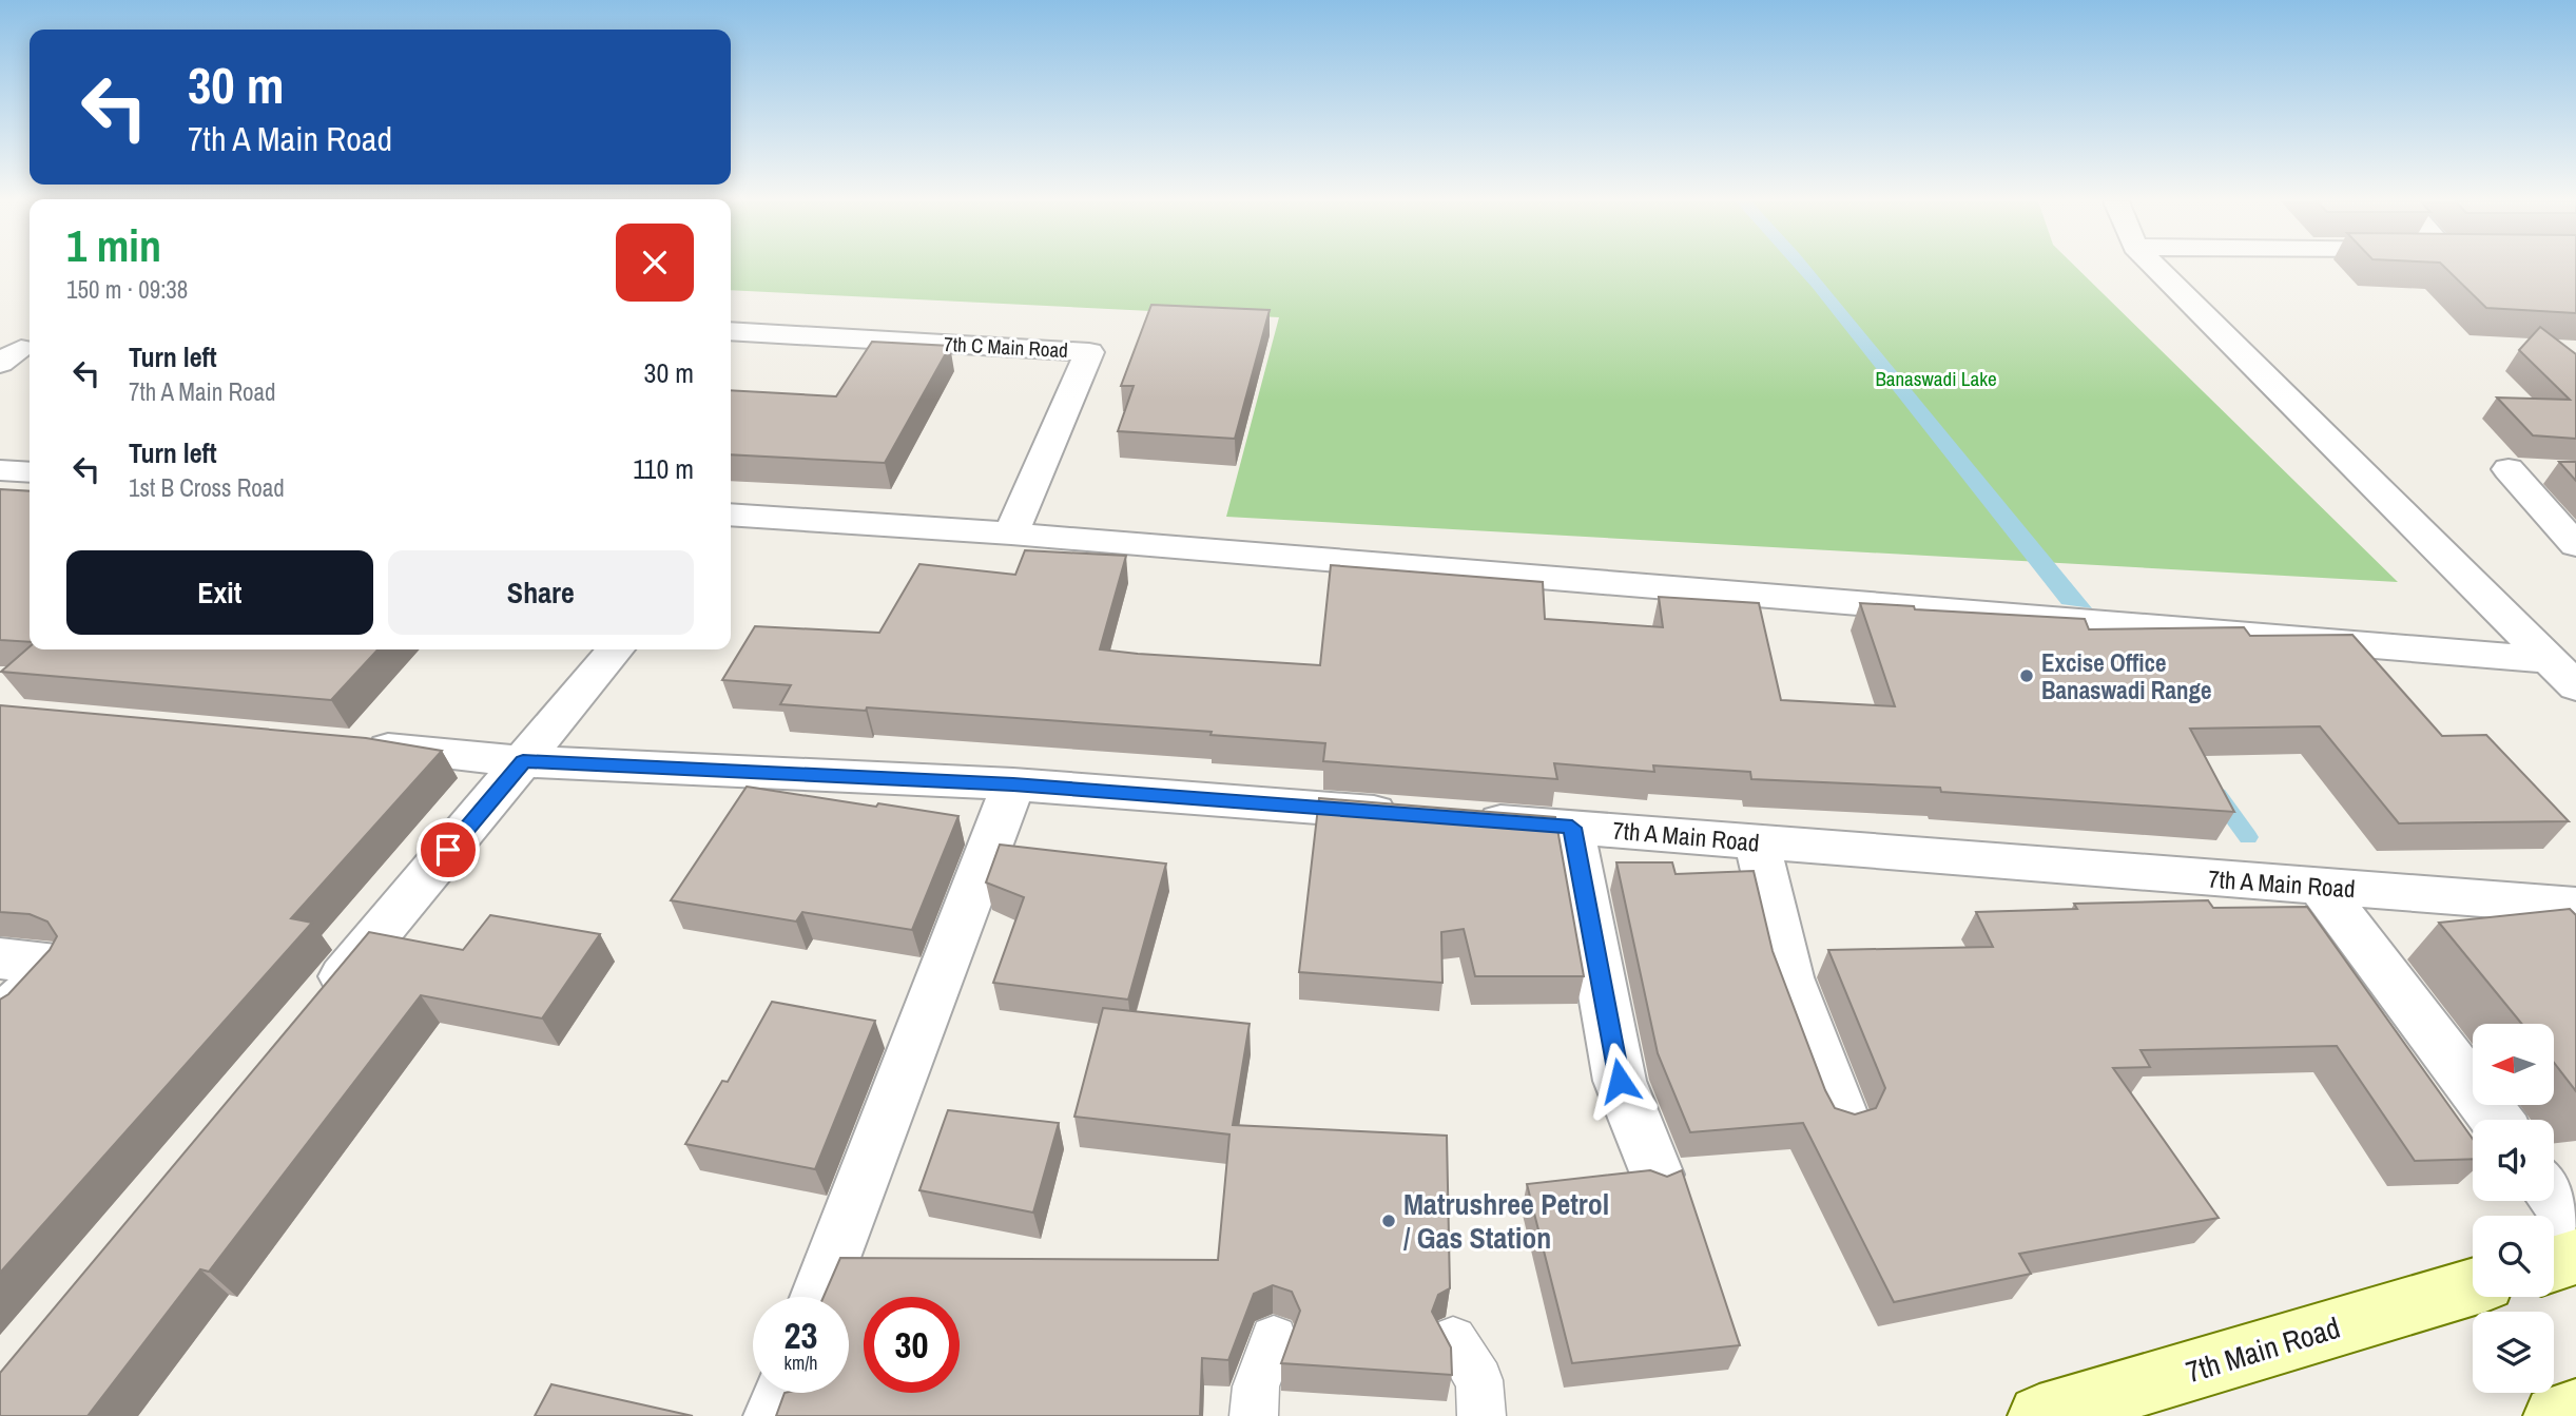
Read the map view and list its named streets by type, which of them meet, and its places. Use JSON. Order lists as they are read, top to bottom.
{
  "streets": {
    "main road": ["7th Main Road"],
    "street": ["7th C Main Road", "7th A Main Road"]
  },
  "parks": ["Banaswadi Lake"],
  "places": ["Excise Office Banaswadi Range", "Matrushree Petrol / Gas Station"],
  "north": "left",
  "page": {
    "turn": ["30 m", "7th A Main Road"],
    "heading": ["1 min", "150 m · 09:38"],
    "list": [
      {
        "name": "Turn left",
        "note": "7th A Main Road",
        "value": "30 m"
      },
      {
        "name": "Turn left",
        "note": "1st B Cross Road",
        "value": "110 m"
      }
    ],
    "buttons": ["Exit", "Share"],
    "speed": "23 km/h",
    "limit": "30"
  }
}
